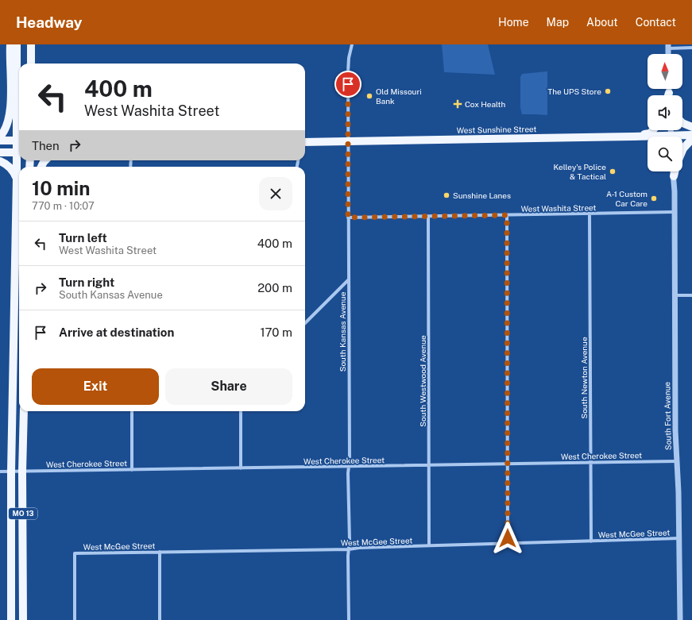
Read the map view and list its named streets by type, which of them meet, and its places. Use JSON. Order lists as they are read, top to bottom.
{
  "streets": {
    "main road": ["West Sunshine Street", "MO 13"],
    "street": [
      "West Washita Street",
      "South Kansas Avenue",
      "South Newton Avenue",
      "South Westwood Avenue",
      "South Fort Avenue",
      "West Cherokee Street",
      "West McGee Street"
    ]
  },
  "crossings": [
    ["West Sunshine Street", "South Kansas Avenue"],
    ["West Washita Street", "South Kansas Avenue"],
    ["West Washita Street", "South Newton Avenue"],
    ["West Washita Street", "South Westwood Avenue"],
    ["West Washita Street", "South Fort Avenue"],
    ["South Kansas Avenue", "West Cherokee Street"],
    ["South Kansas Avenue", "West McGee Street"],
    ["South Newton Avenue", "West Cherokee Street"],
    ["South Newton Avenue", "West McGee Street"],
    ["South Westwood Avenue", "West Cherokee Street"],
    ["South Westwood Avenue", "West McGee Street"],
    ["South Fort Avenue", "West Cherokee Street"],
    ["South Fort Avenue", "West McGee Street"],
    ["West Cherokee Street", "MO 13"]
  ],
  "places": {
    "other": [
      "The UPS Store",
      "Old Missouri Bank",
      "Kelley's Police & Tactical",
      "Sunshine Lanes",
      "A-1 Custom Car Care"
    ],
    "health": ["Cox Health"]
  },
  "north": "top",
  "page": {
    "header": "Headway",
    "nav": [
      "Home",
      "Map",
      "About",
      "Contact"
    ],
    "turn": ["400 m", "West Washita Street"],
    "then": "Then",
    "heading": ["10 min", "770 m · 10:07"],
    "list": [
      {
        "name": "Turn left",
        "note": "West Washita Street",
        "value": "400 m"
      },
      {
        "name": "Turn right",
        "note": "South Kansas Avenue",
        "value": "200 m"
      },
      {
        "name": "Arrive at destination",
        "value": "170 m"
      }
    ],
    "buttons": ["Exit", "Share"]
  }
}
